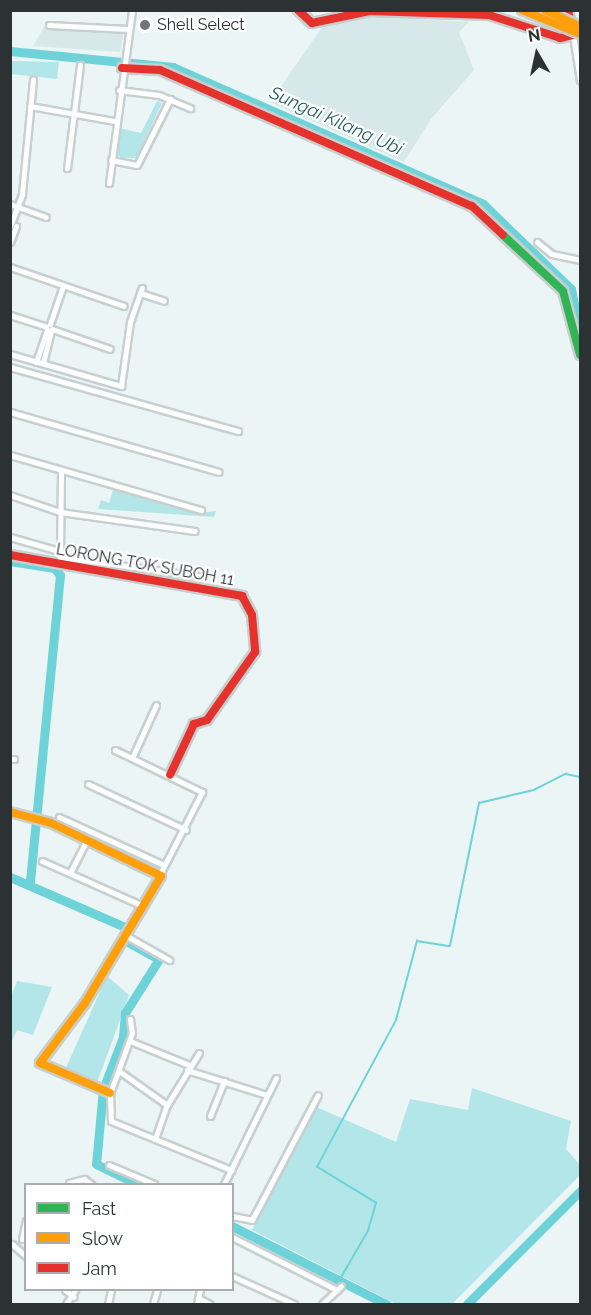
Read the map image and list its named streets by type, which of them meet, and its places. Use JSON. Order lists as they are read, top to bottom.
{
  "streets": {
    "street": ["LORONG TOK SUBOH 11"]
  },
  "water": ["Sungai Kilang Ubi"],
  "places": ["Shell Select"],
  "legend": ["Fast", "Slow", "Jam"],
  "north": "top"
}
